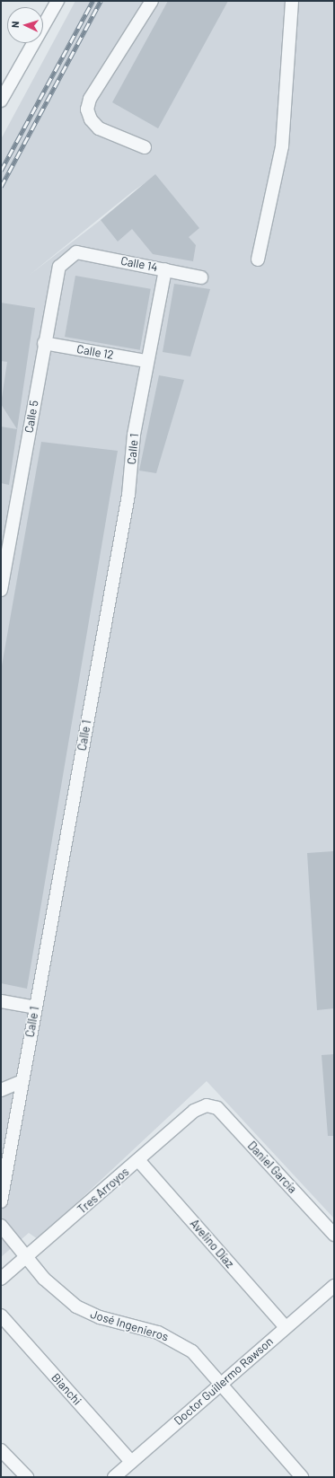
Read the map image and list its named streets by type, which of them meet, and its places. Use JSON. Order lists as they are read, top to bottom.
{
  "streets": {
    "street": [
      "Calle 14",
      "Calle 12",
      "Calle 5",
      "Calle 1",
      "Daniel García",
      "Tres Arroyos",
      "Avelino Díaz",
      "José Ingenieros",
      "Doctor Guillermo Rawson",
      "Bianchi"
    ]
  },
  "crossings": [
    ["Calle 14", "Calle 5"],
    ["Calle 14", "Calle 1"],
    ["Calle 12", "Calle 5"],
    ["Calle 12", "Calle 1"],
    ["Daniel García", "Tres Arroyos"],
    ["Tres Arroyos", "Avelino Díaz"],
    ["Tres Arroyos", "José Ingenieros"],
    ["Avelino Díaz", "Doctor Guillermo Rawson"],
    ["José Ingenieros", "Doctor Guillermo Rawson"],
    ["Doctor Guillermo Rawson", "Bianchi"]
  ],
  "north": "left"
}
